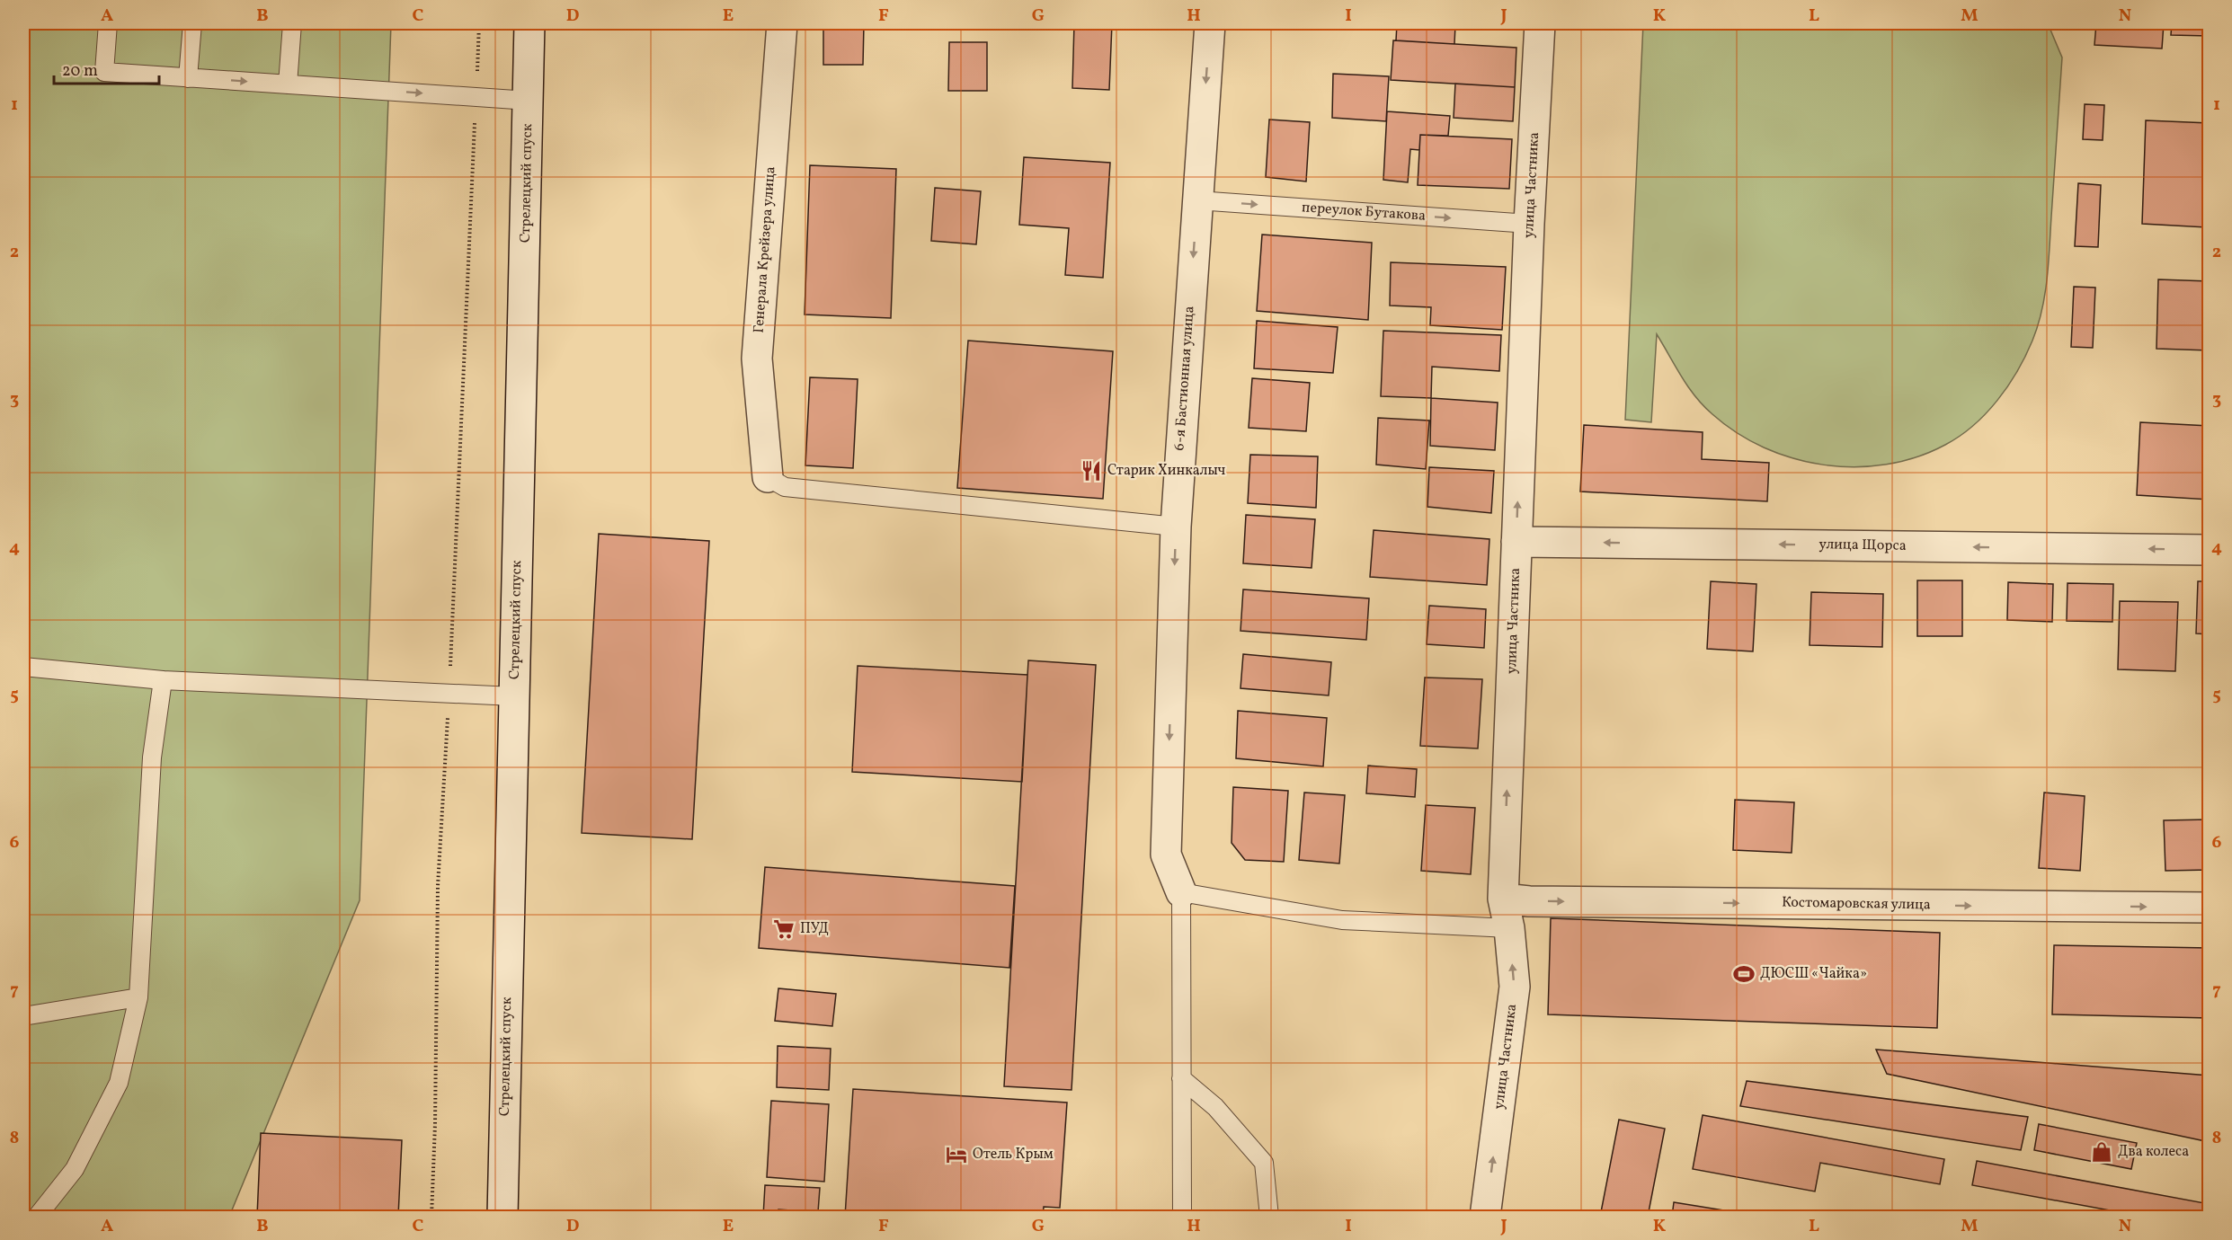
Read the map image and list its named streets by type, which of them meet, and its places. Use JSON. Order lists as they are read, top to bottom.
{
  "streets": {
    "street": [
      "Стрелецкий спуск",
      "улица Частника",
      "Генерала Крейзера улица",
      "6-я Бастионная улица",
      "улица Щорса",
      "Костомаровская улица"
    ],
    "lane": ["переулок Бутакова"]
  },
  "crossings": [
    ["улица Частника", "переулок Бутакова"],
    ["улица Частника", "улица Щорса"],
    ["улица Частника", "Костомаровская улица"],
    ["переулок Бутакова", "6-я Бастионная улица"]
  ],
  "one_way": [
    "улица Частника",
    "переулок Бутакова",
    "6-я Бастионная улица",
    "улица Щорса",
    "Костомаровская улица"
  ],
  "places": {
    "restaurant": ["Старик Хинкалыч"],
    "supermarket": ["ПУД"],
    "sports": ["ДЮСШ «Чайка»"],
    "shop": ["Два колеса"],
    "hotel": ["Отель Крым"]
  },
  "scale_bar": "20 m",
  "grid": {
    "columns": [
      "A",
      "B",
      "C",
      "D",
      "E",
      "F",
      "G",
      "H",
      "I",
      "J",
      "K",
      "L",
      "M",
      "N"
    ],
    "rows": [
      "1",
      "2",
      "3",
      "4",
      "5",
      "6",
      "7",
      "8"
    ]
  }
}
